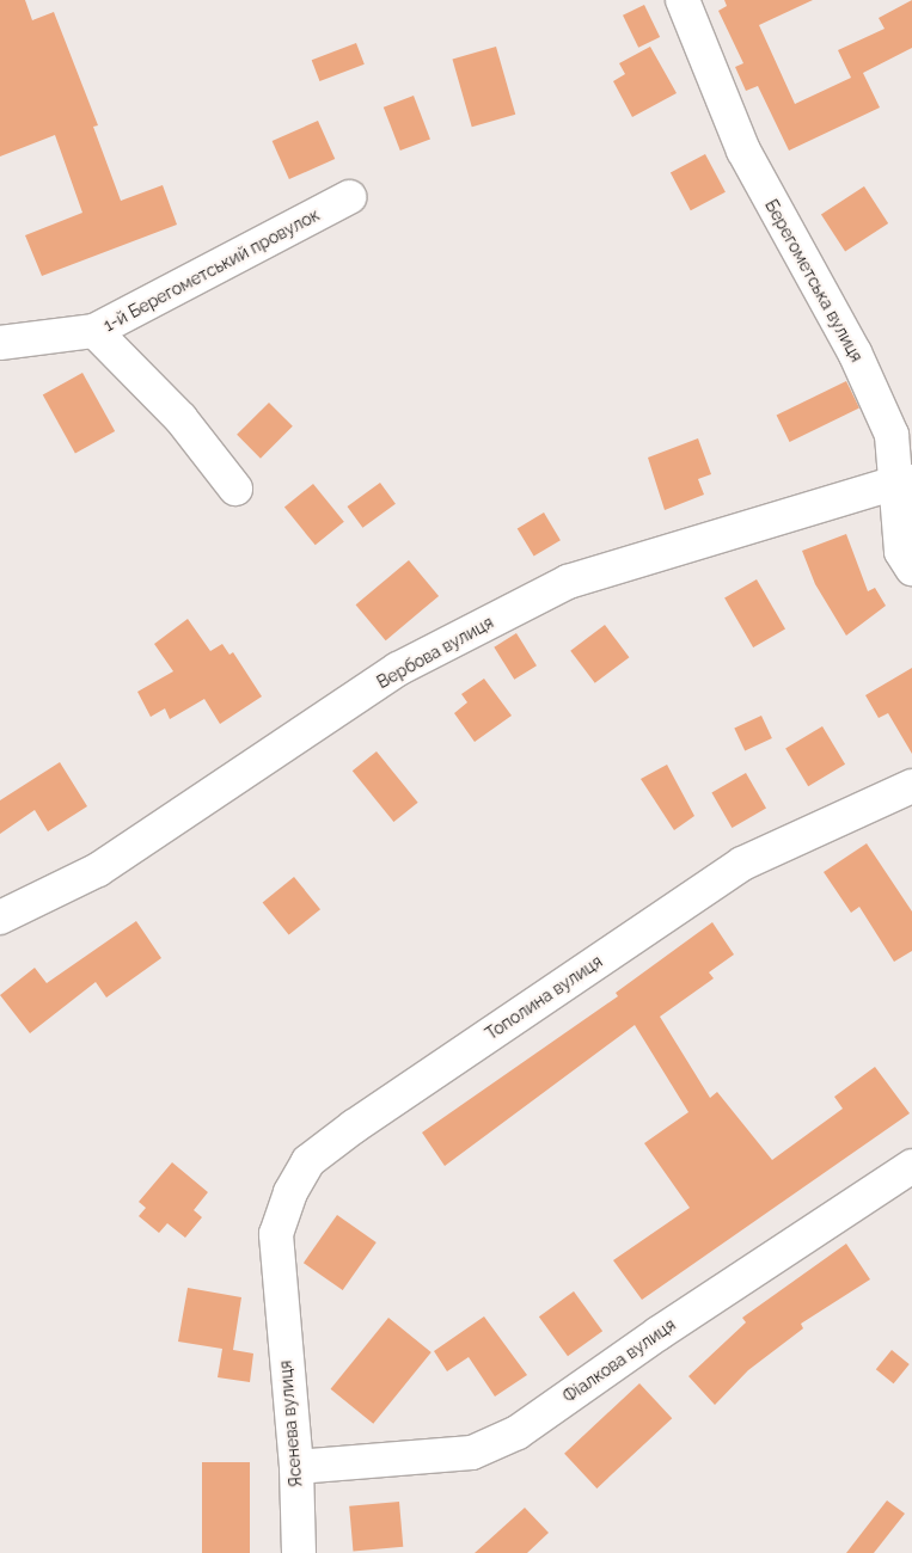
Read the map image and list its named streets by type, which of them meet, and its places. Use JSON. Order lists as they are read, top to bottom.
{
  "streets": {
    "street": [
      "1-й Берегометський провулок",
      "Берегометська вулиця",
      "Вербова вулиця",
      "Тополина вулиця",
      "Фіалкова вулиця",
      "Ясенева вулиця"
    ]
  },
  "crossings": [
    ["Берегометська вулиця", "Вербова вулиця"],
    ["Тополина вулиця", "Ясенева вулиця"],
    ["Фіалкова вулиця", "Ясенева вулиця"]
  ]
}
